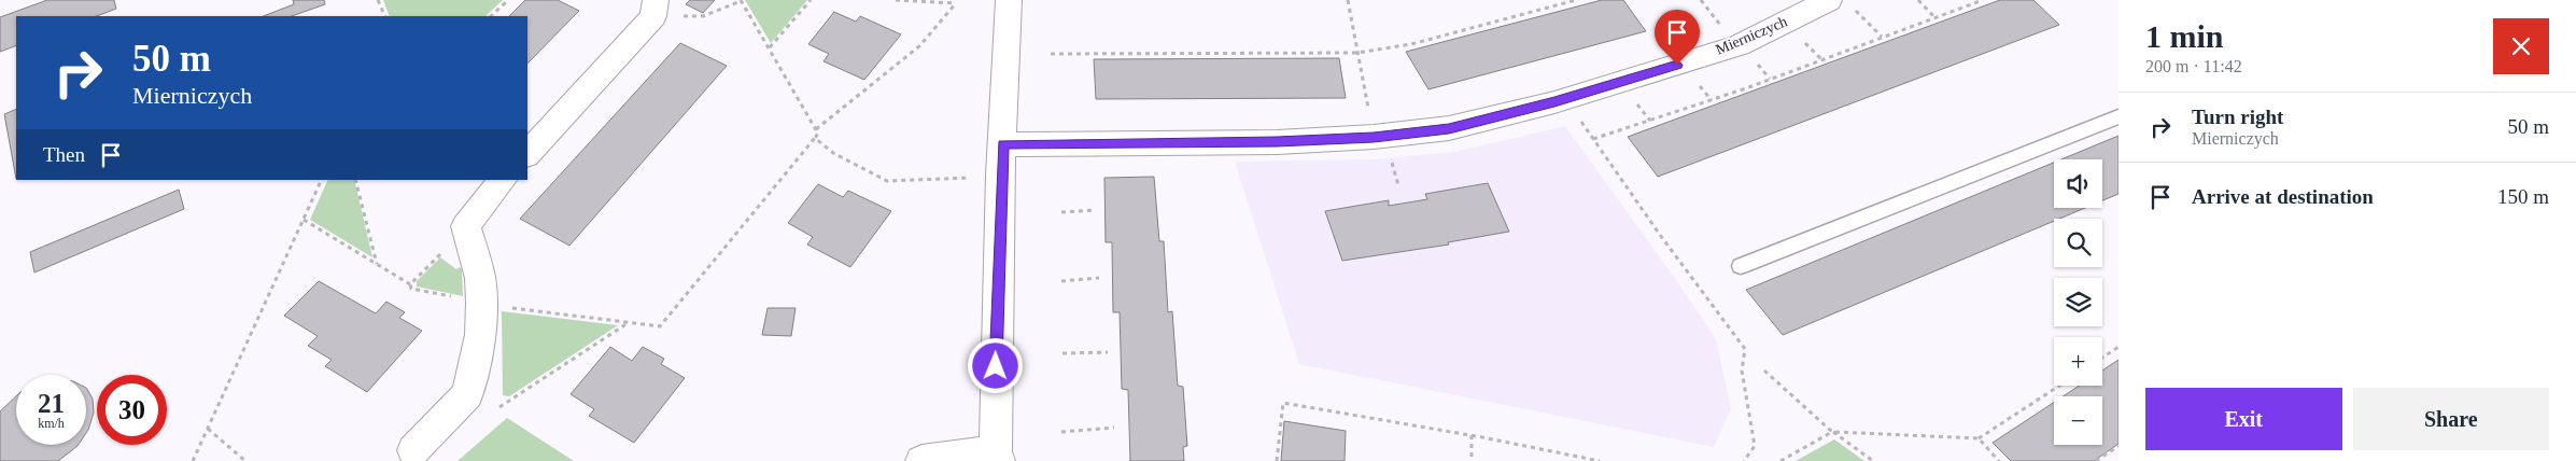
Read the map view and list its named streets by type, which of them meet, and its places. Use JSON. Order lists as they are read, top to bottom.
{
  "streets": {
    "street": ["Mierniczych"]
  },
  "page": {
    "heading": ["1 min", "200 m · 11:42"],
    "turn": ["50 m", "Mierniczych"],
    "list": [
      {
        "name": "Turn right",
        "note": "Mierniczych",
        "value": "50 m"
      },
      {
        "name": "Arrive at destination",
        "value": "150 m"
      }
    ],
    "then": "Then",
    "map_buttons": ["+", "−"],
    "speed": "21 km/h",
    "limit": "30",
    "buttons": ["Exit", "Share"]
  }
}
